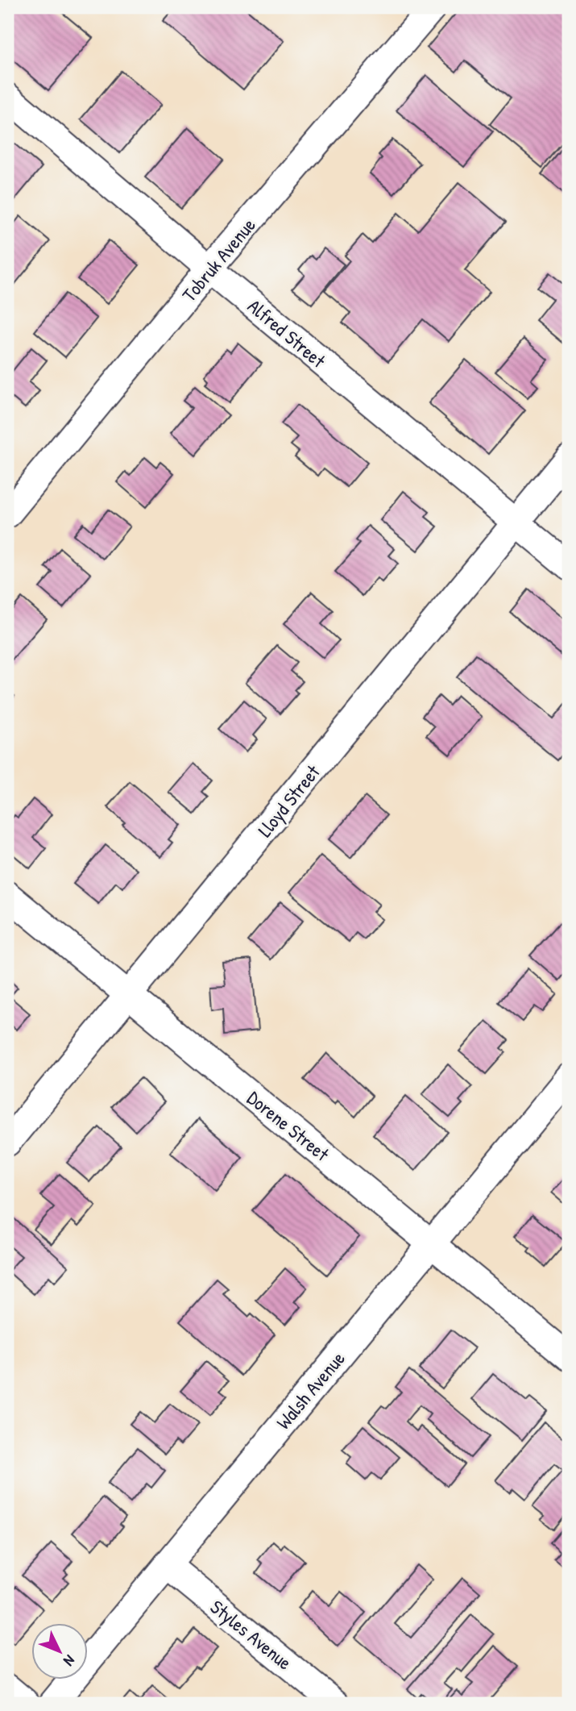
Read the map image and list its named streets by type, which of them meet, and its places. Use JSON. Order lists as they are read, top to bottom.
{
  "streets": {
    "street": [
      "Tobruk Avenue",
      "Alfred Street",
      "Lloyd Street",
      "Dorene Street",
      "Walsh Avenue",
      "Styles Avenue"
    ]
  },
  "crossings": [
    ["Tobruk Avenue", "Alfred Street"],
    ["Alfred Street", "Lloyd Street"],
    ["Lloyd Street", "Dorene Street"],
    ["Dorene Street", "Walsh Avenue"],
    ["Walsh Avenue", "Styles Avenue"]
  ],
  "north": "bottom right"
}
